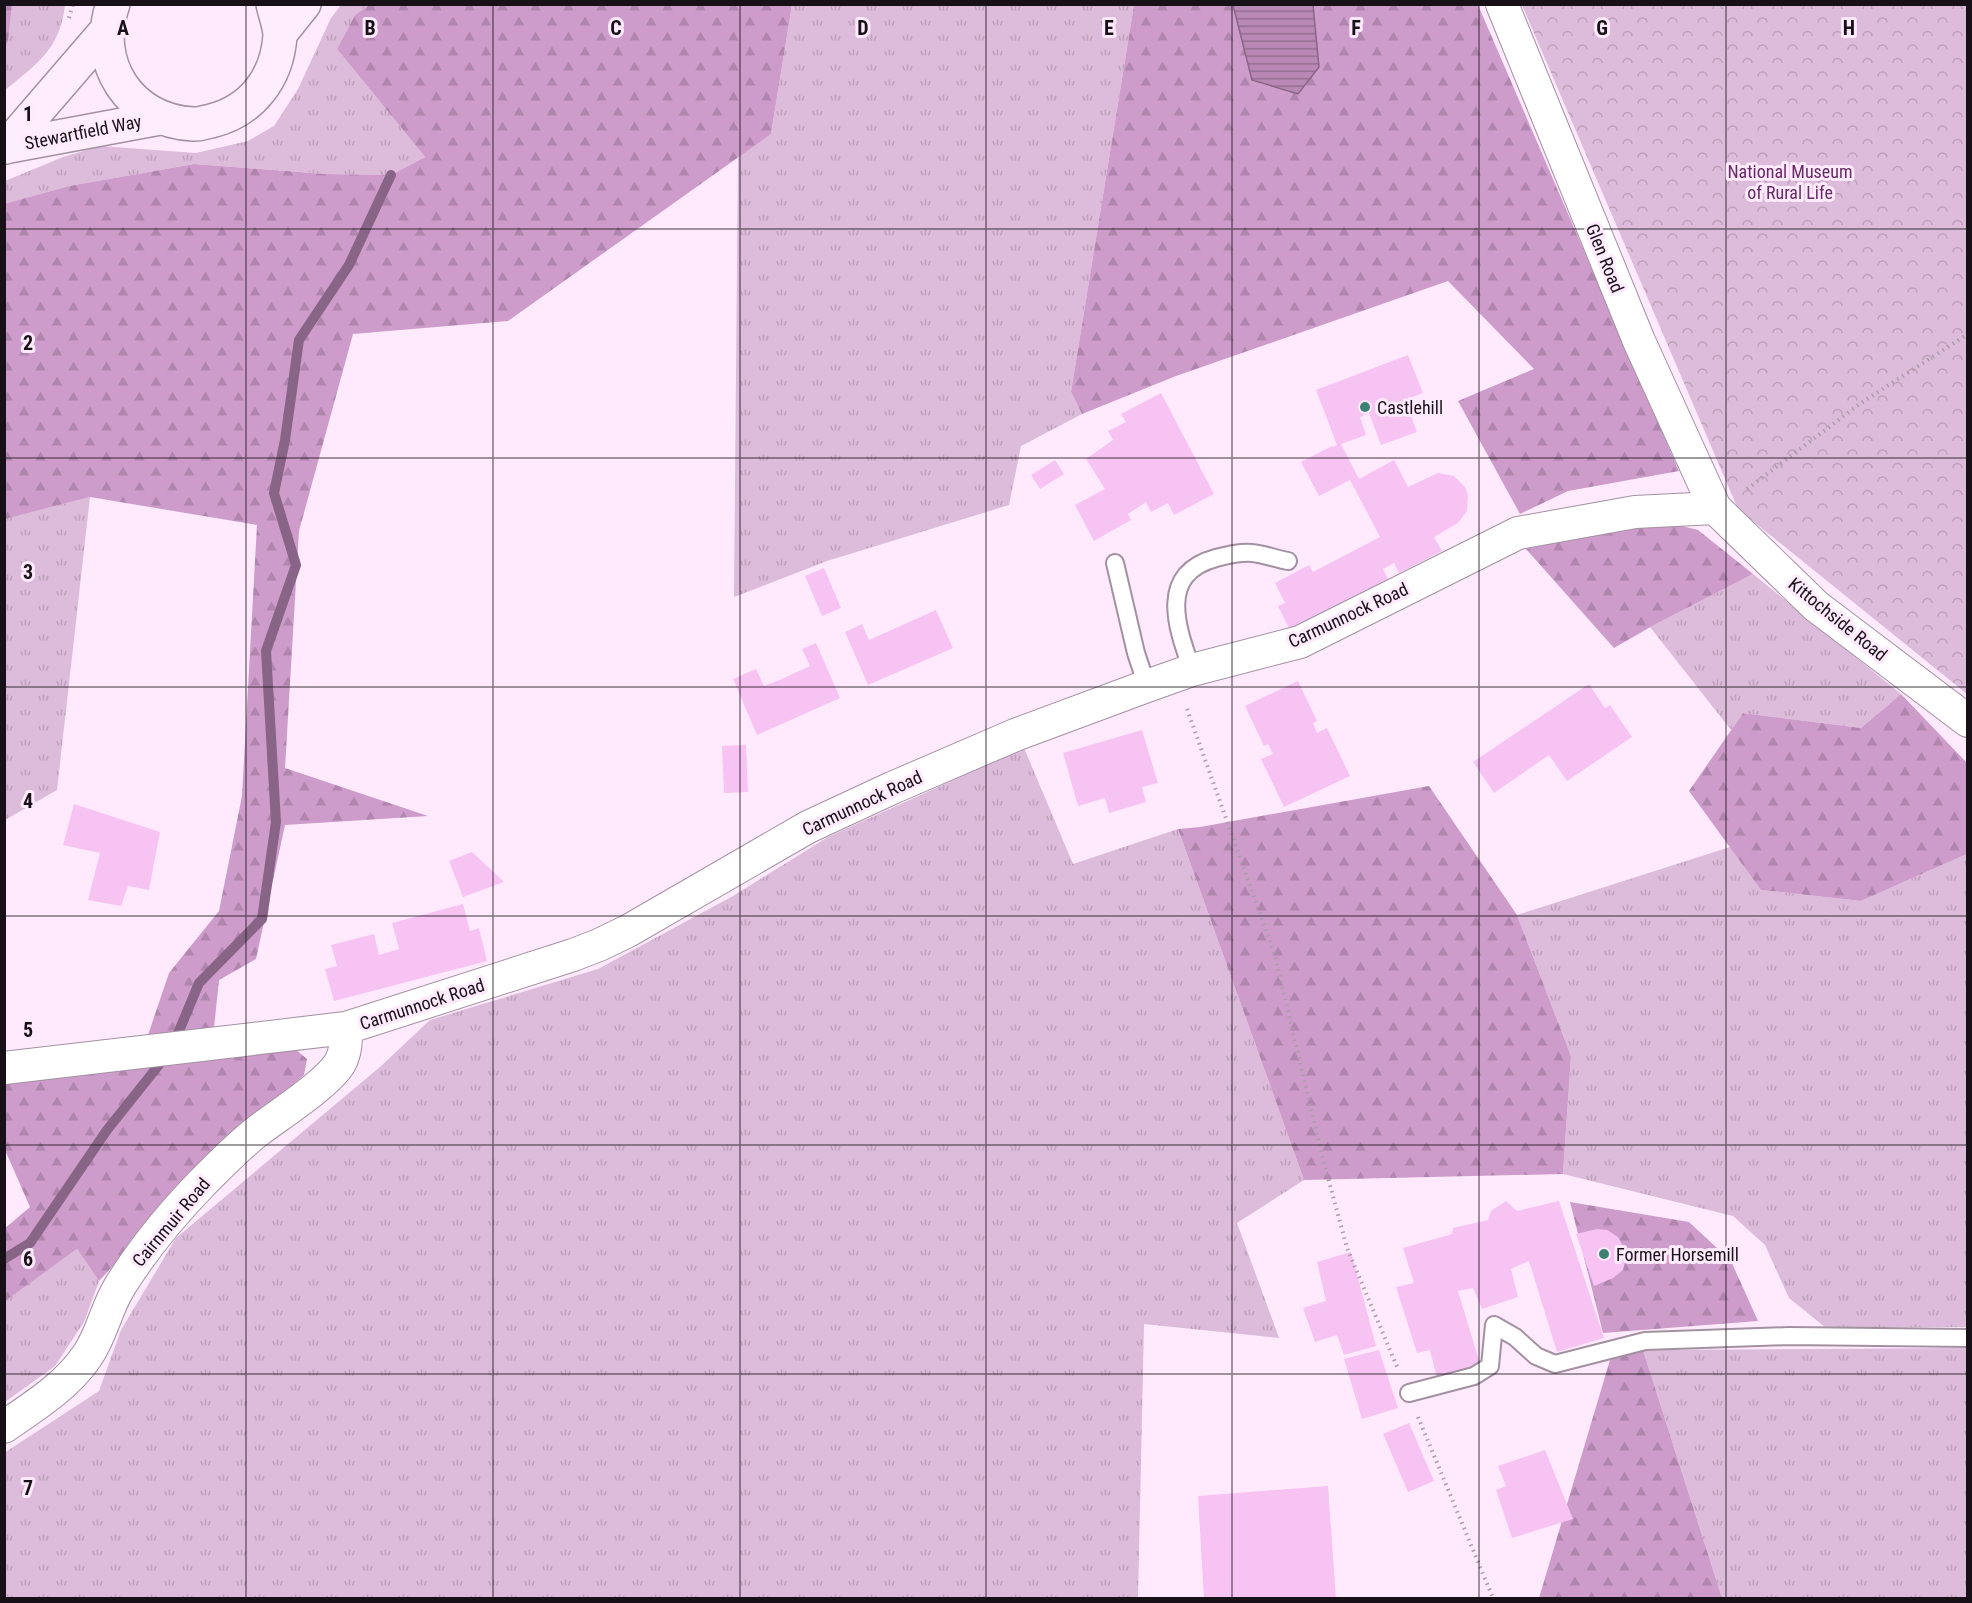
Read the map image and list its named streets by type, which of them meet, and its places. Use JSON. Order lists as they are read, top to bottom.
{
  "streets": {
    "street": [
      "Stewartfield Way",
      "Glen Road",
      "Carmunnock Road",
      "Kittochside Road",
      "Cairnmuir Road"
    ]
  },
  "crossings": [
    ["Glen Road", "Carmunnock Road"],
    ["Glen Road", "Kittochside Road"],
    ["Carmunnock Road", "Kittochside Road"],
    ["Carmunnock Road", "Cairnmuir Road"]
  ],
  "parks": ["National Museum of Rural Life"],
  "places": ["Castlehill", "Former Horsemill"],
  "grid": {
    "columns": [
      "A",
      "B",
      "C",
      "D",
      "E",
      "F",
      "G",
      "H"
    ],
    "rows": [
      "1",
      "2",
      "3",
      "4",
      "5",
      "6",
      "7"
    ]
  }
}
